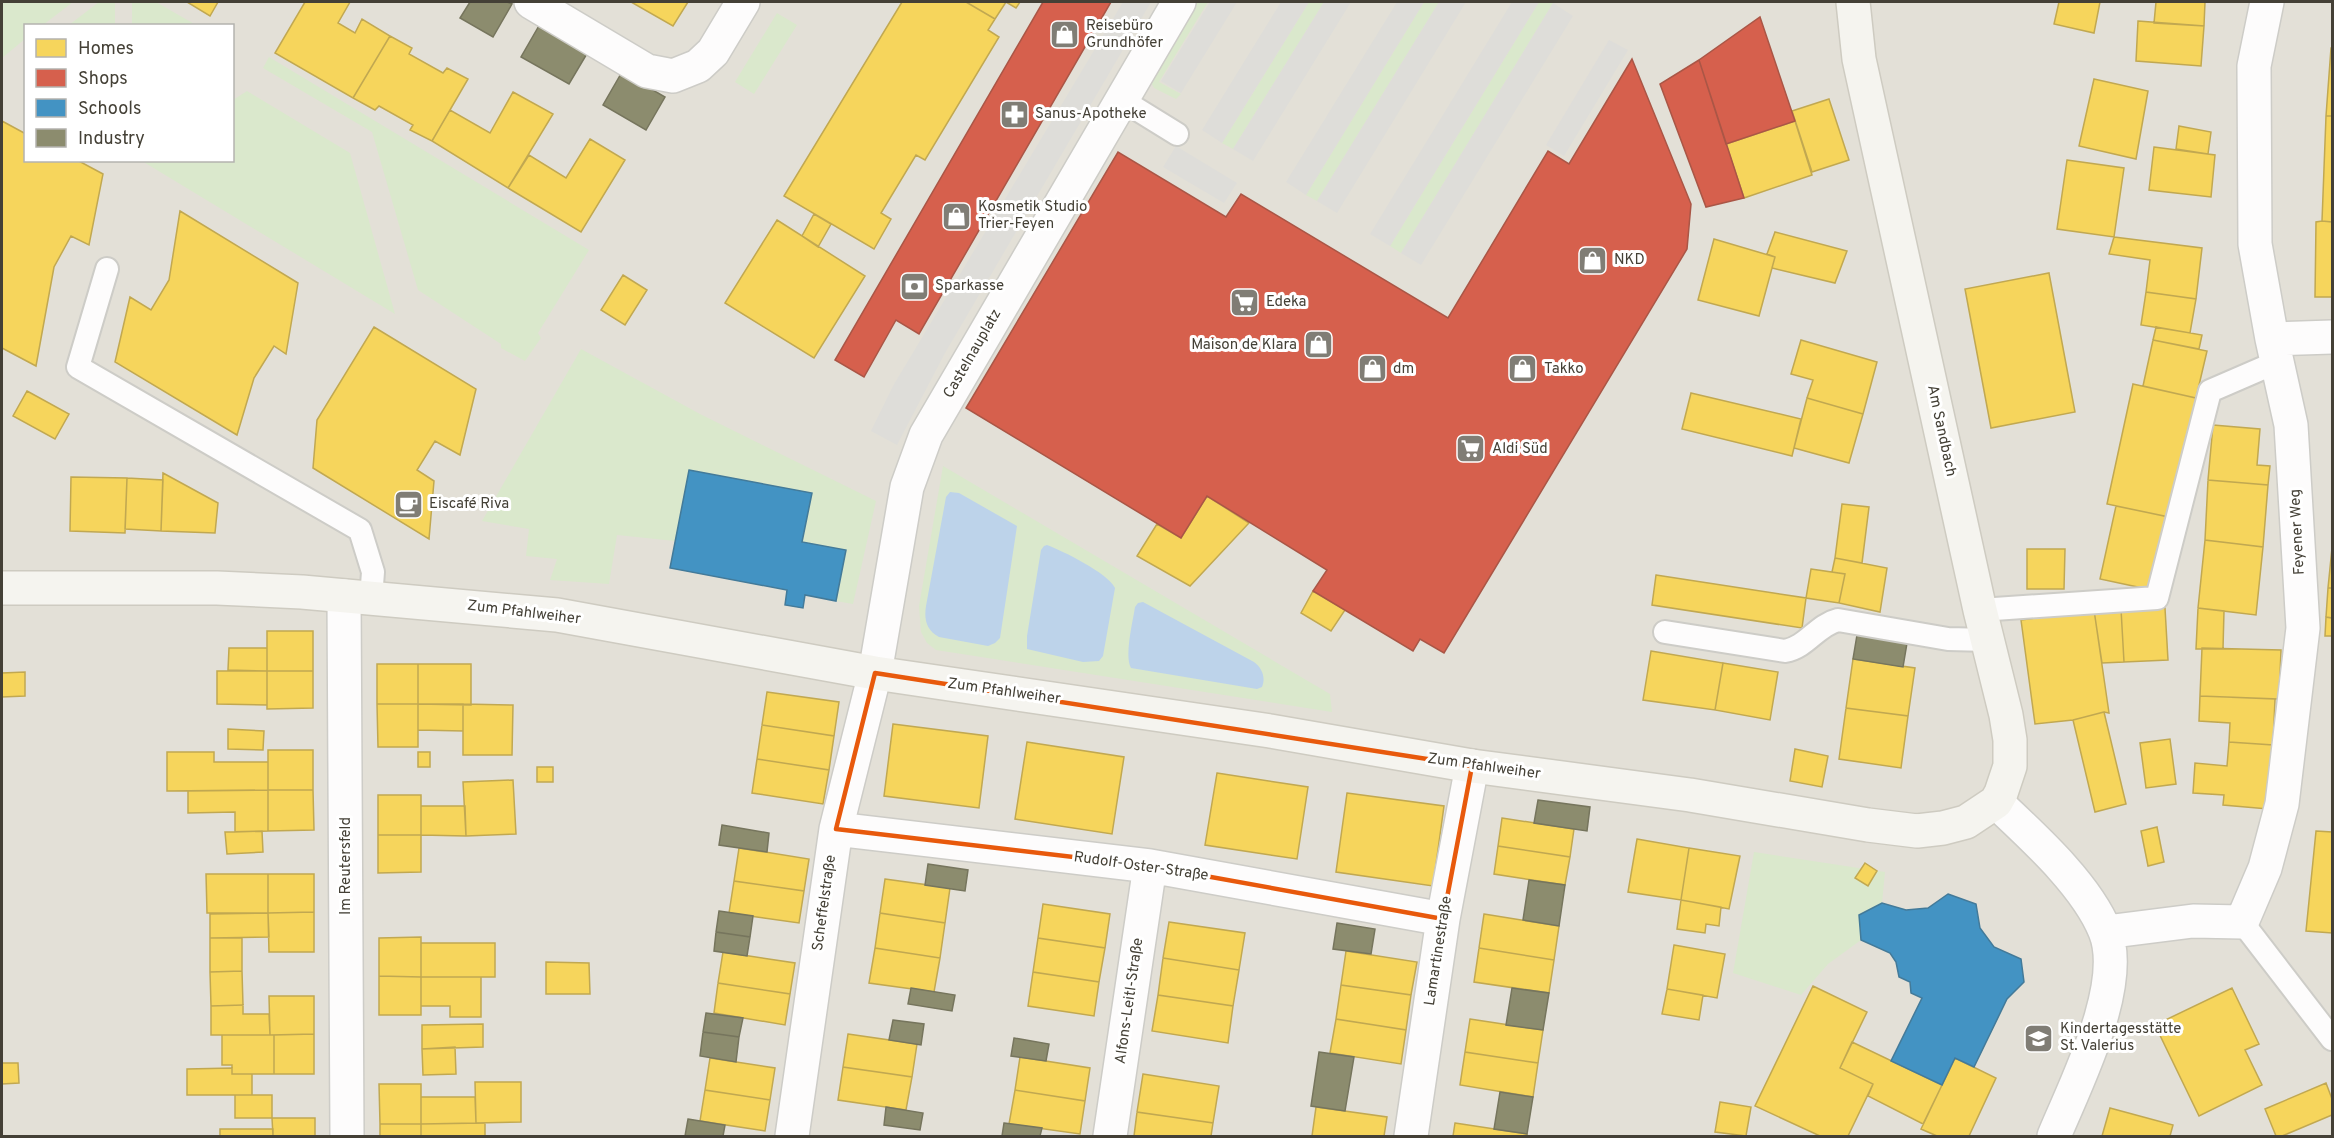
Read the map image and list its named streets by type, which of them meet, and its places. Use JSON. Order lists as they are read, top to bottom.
{
  "streets": {
    "street": [
      "Castelnauplatz",
      "Am Sandbach",
      "Feyener Weg",
      "Zum Pfahlweiher",
      "Im Reutersfeld",
      "Rudolf-Oster-Straße",
      "Scheffelstraße",
      "Lamartinestraße",
      "Alfons-Leitl-Straße"
    ]
  },
  "crossings": [
    ["Castelnauplatz", "Zum Pfahlweiher"],
    ["Castelnauplatz", "Scheffelstraße"],
    ["Am Sandbach", "Zum Pfahlweiher"],
    ["Zum Pfahlweiher", "Im Reutersfeld"],
    ["Zum Pfahlweiher", "Scheffelstraße"],
    ["Zum Pfahlweiher", "Lamartinestraße"],
    ["Rudolf-Oster-Straße", "Scheffelstraße"],
    ["Rudolf-Oster-Straße", "Lamartinestraße"],
    ["Rudolf-Oster-Straße", "Alfons-Leitl-Straße"]
  ],
  "places": {
    "shop": [
      "Reisebüro Grundhöfer",
      "Kosmetik Studio Trier-Feyen",
      "NKD",
      "Maison de Klara",
      "dm",
      "Takko"
    ],
    "pharmacy": ["Sanus-Apotheke"],
    "bank": ["Sparkasse"],
    "supermarket": ["Edeka", "Aldi Süd"],
    "cafe": ["Eiscafé Riva"],
    "school or university": ["Kindertagesstätte St. Valerius"]
  },
  "legend": [
    "Homes",
    "Shops",
    "Schools",
    "Industry"
  ]
}
